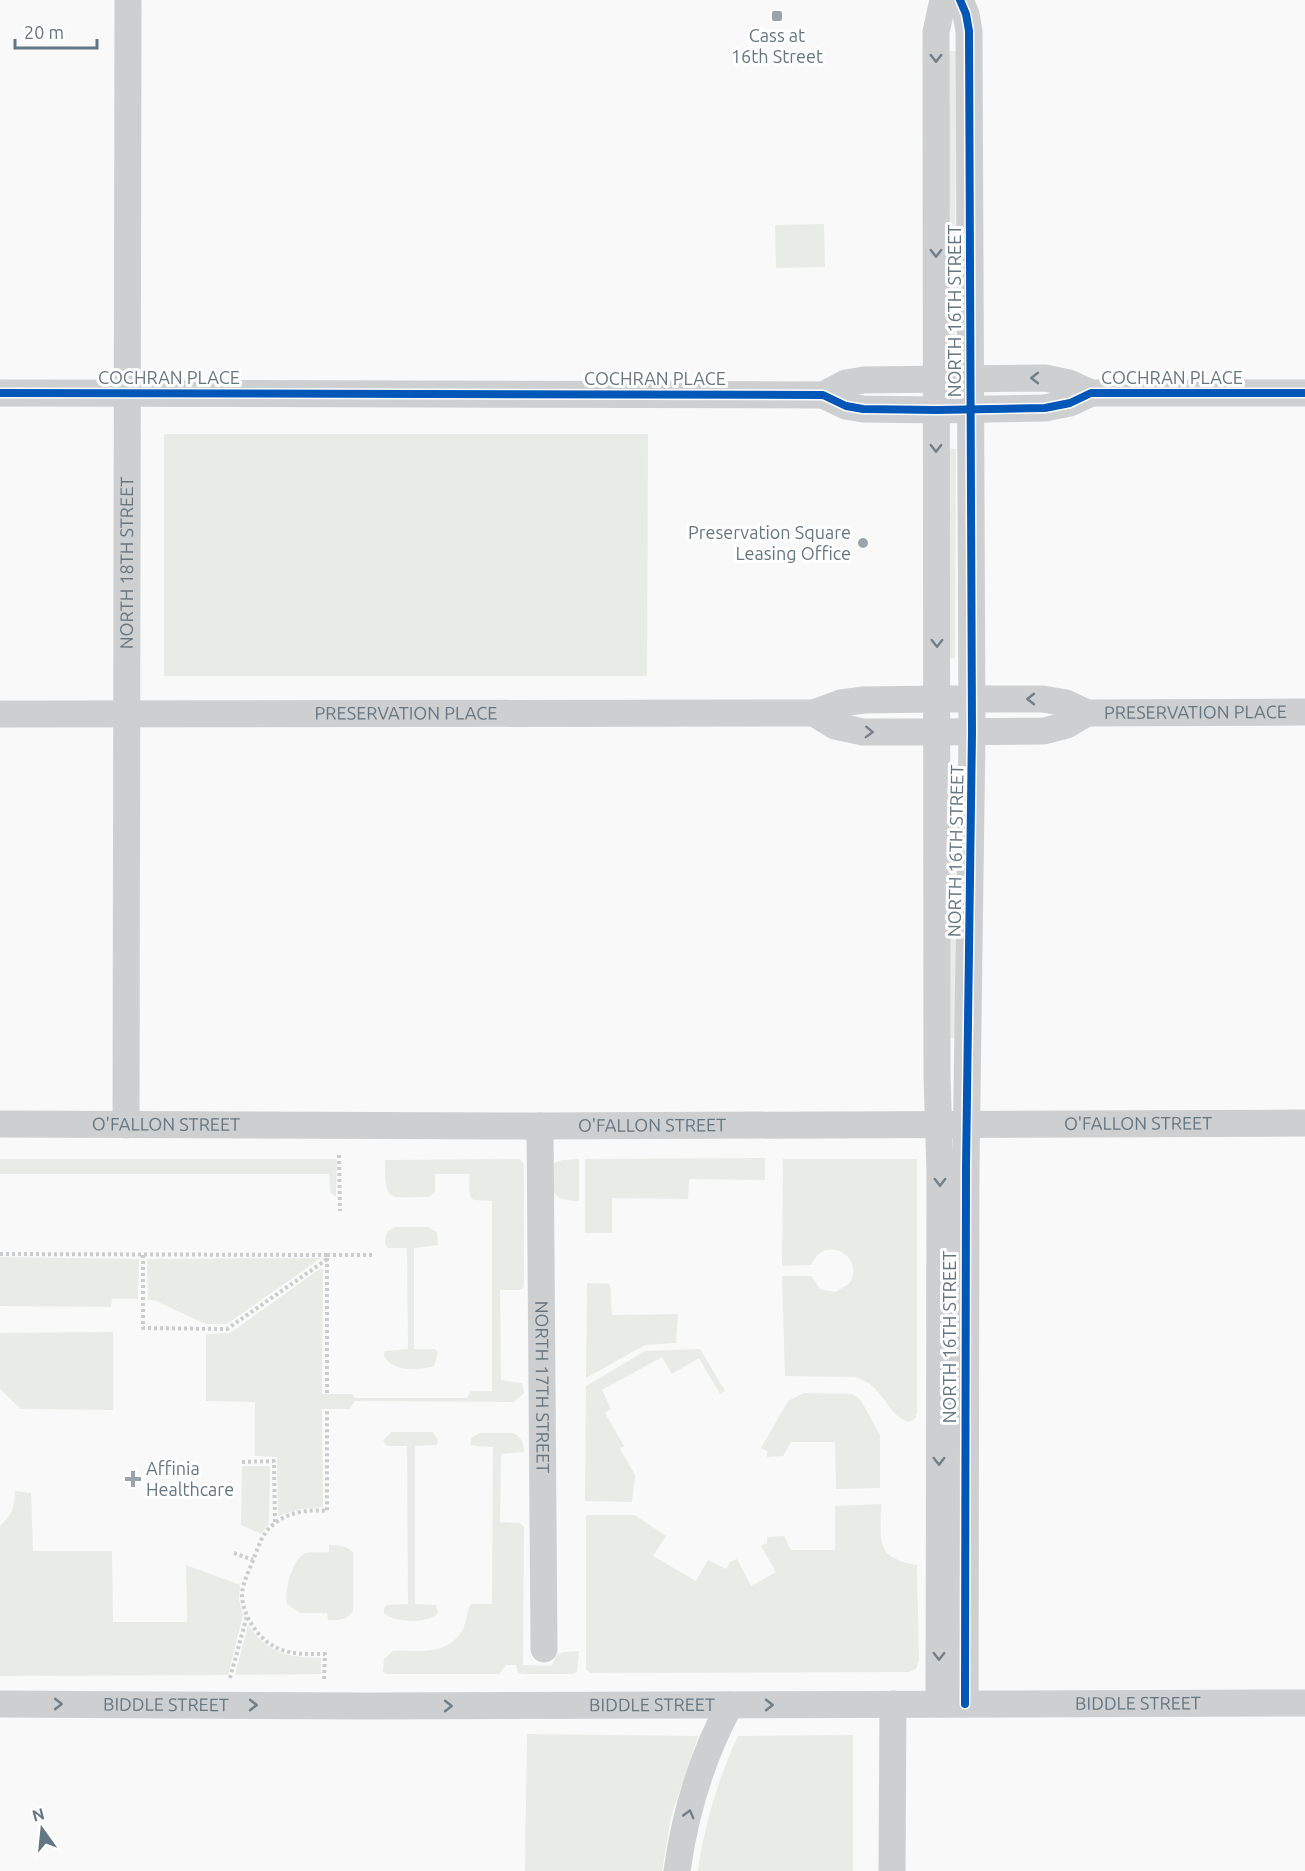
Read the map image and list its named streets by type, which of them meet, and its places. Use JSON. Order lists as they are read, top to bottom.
{
  "streets": {
    "street": [
      "NORTH 16TH STREET",
      "COCHRAN PLACE",
      "NORTH 18TH STREET",
      "PRESERVATION PLACE",
      "O'FALLON STREET",
      "NORTH 17TH STREET",
      "BIDDLE STREET"
    ]
  },
  "crossings": [
    ["NORTH 16TH STREET", "COCHRAN PLACE"],
    ["NORTH 16TH STREET", "PRESERVATION PLACE"],
    ["NORTH 16TH STREET", "O'FALLON STREET"],
    ["NORTH 16TH STREET", "BIDDLE STREET"],
    ["COCHRAN PLACE", "NORTH 18TH STREET"],
    ["NORTH 18TH STREET", "PRESERVATION PLACE"],
    ["NORTH 18TH STREET", "O'FALLON STREET"],
    ["O'FALLON STREET", "NORTH 17TH STREET"]
  ],
  "one_way": ["BIDDLE STREET"],
  "places": {
    "transit": ["Cass at 16th Street"],
    "other": ["Preservation Square Leasing Office"],
    "health": ["Affinia Healthcare"]
  },
  "scale_bar": "20 m",
  "north": "top"
}
